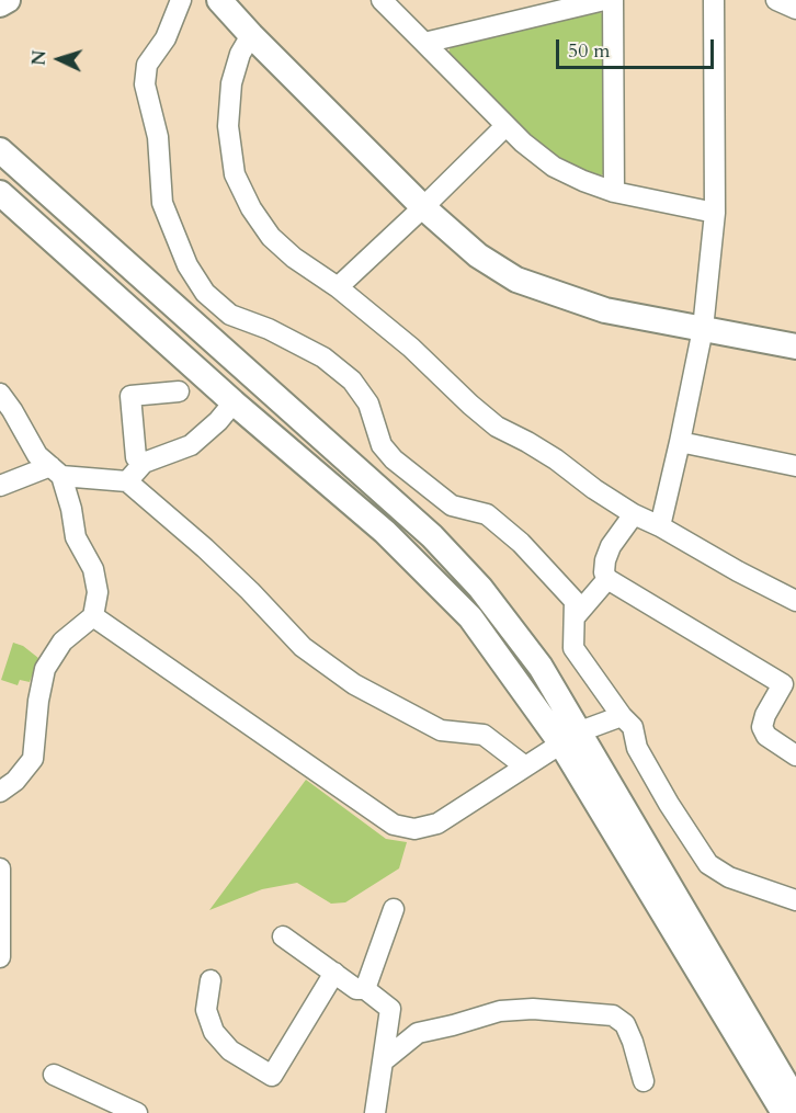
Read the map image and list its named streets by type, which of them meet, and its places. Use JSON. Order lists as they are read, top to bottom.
{
  "scale_bar": "50 m",
  "north": "left"
}
